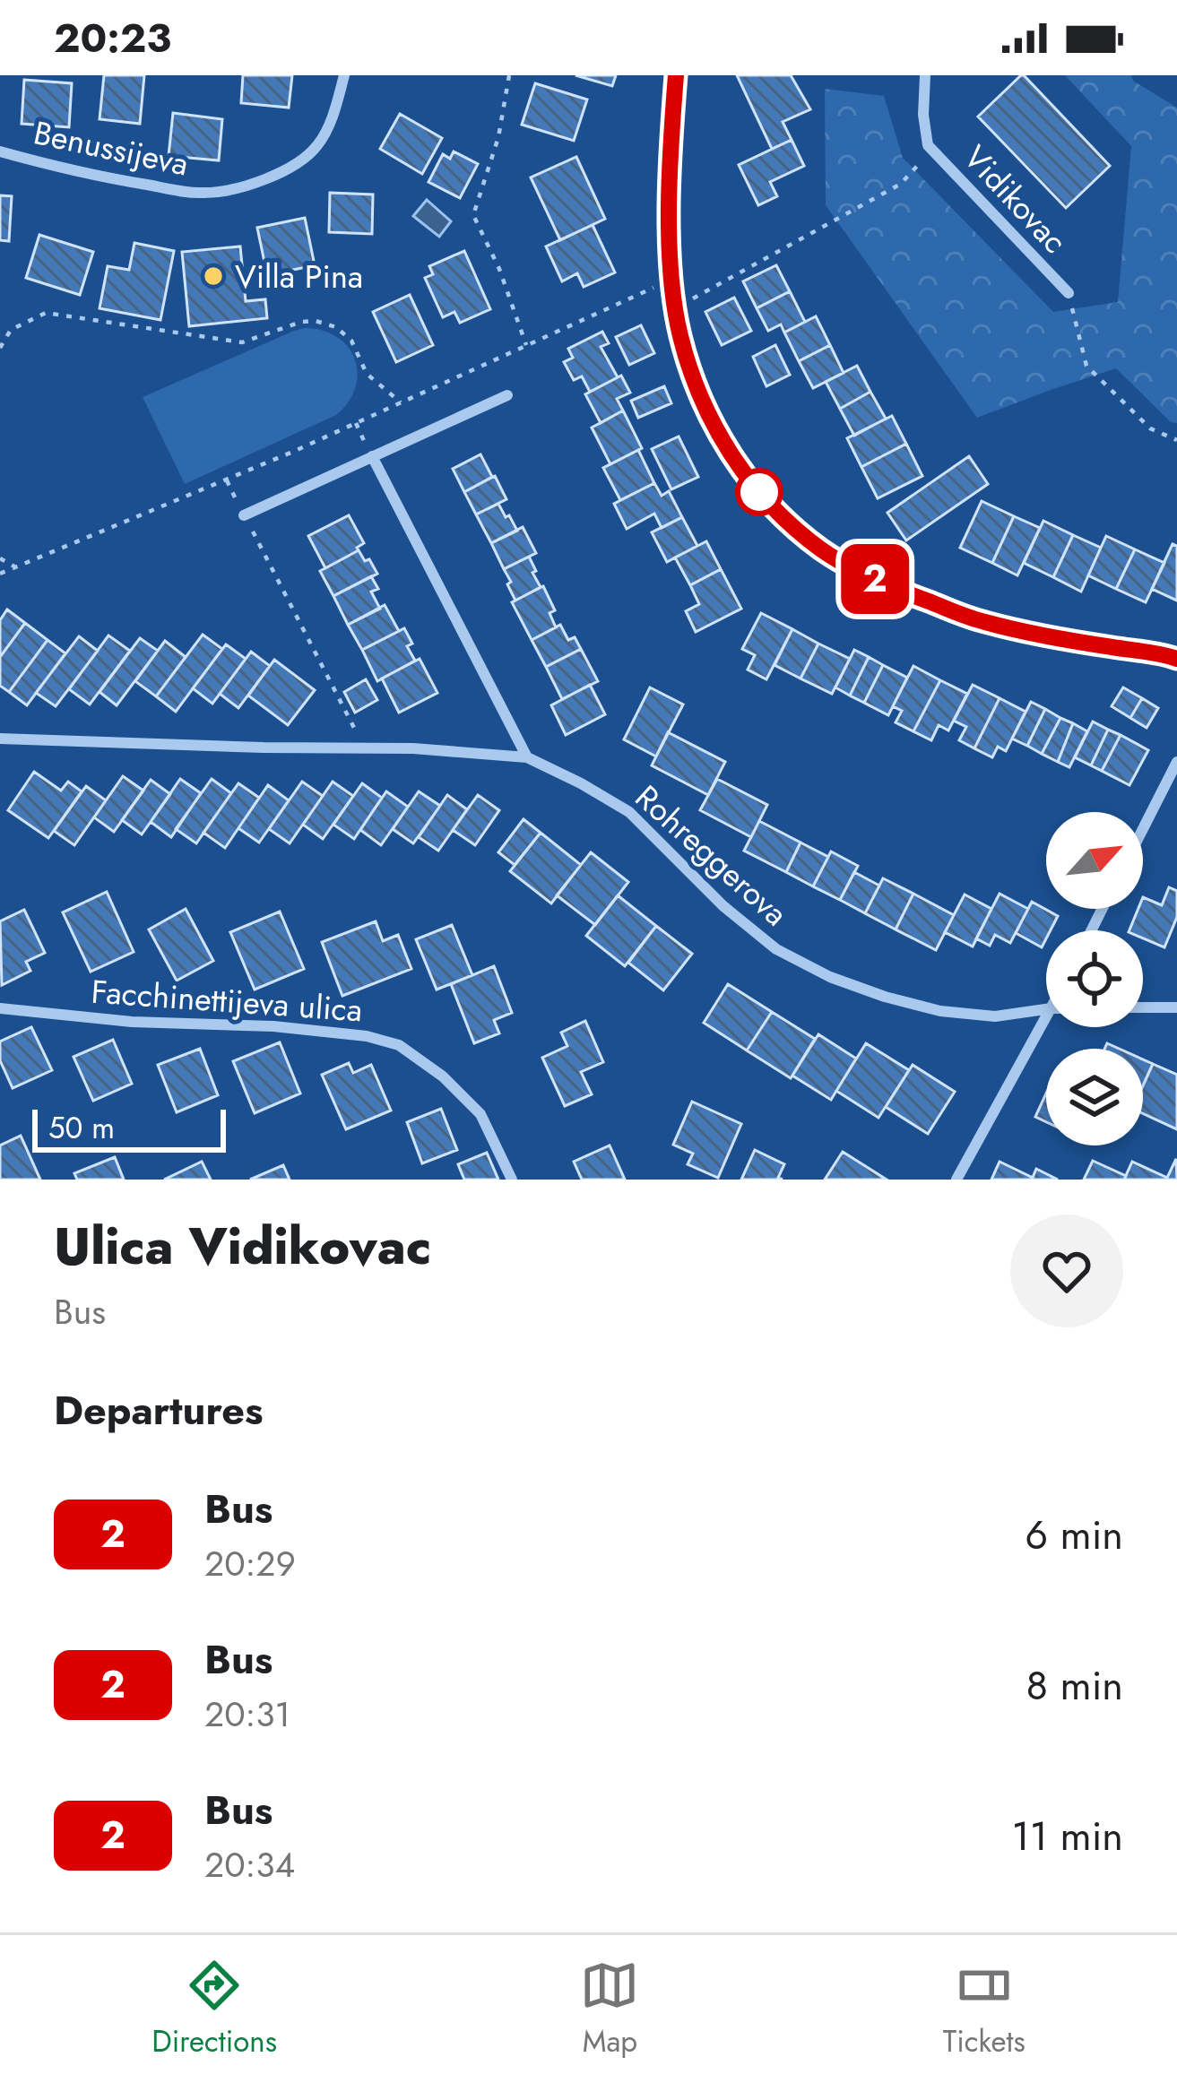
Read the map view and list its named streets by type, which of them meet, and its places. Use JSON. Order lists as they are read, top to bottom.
{
  "streets": {
    "street": [
      "Benussijeva",
      "Vidikovac",
      "Rohreggerova",
      "Facchinettijeva ulica"
    ]
  },
  "places": ["Villa Pina"],
  "lines": ["bus line 2"],
  "scale_bar": "50 m",
  "north": "top right",
  "page": {
    "status": "20:23",
    "on_map": "2",
    "scale": "50 m",
    "heading": [
      ["Ulica Vidikovac", "Bus"],
      "Departures"
    ],
    "list": [
      {
        "mark": "2",
        "name": "Bus",
        "note": "20:29",
        "value": "6 min"
      },
      {
        "mark": "2",
        "name": "Bus",
        "note": "20:31",
        "value": "8 min"
      },
      {
        "mark": "2",
        "name": "Bus",
        "note": "20:34",
        "value": "11 min"
      }
    ],
    "tabs": ["Directions", "Map", "Tickets"]
  }
}
